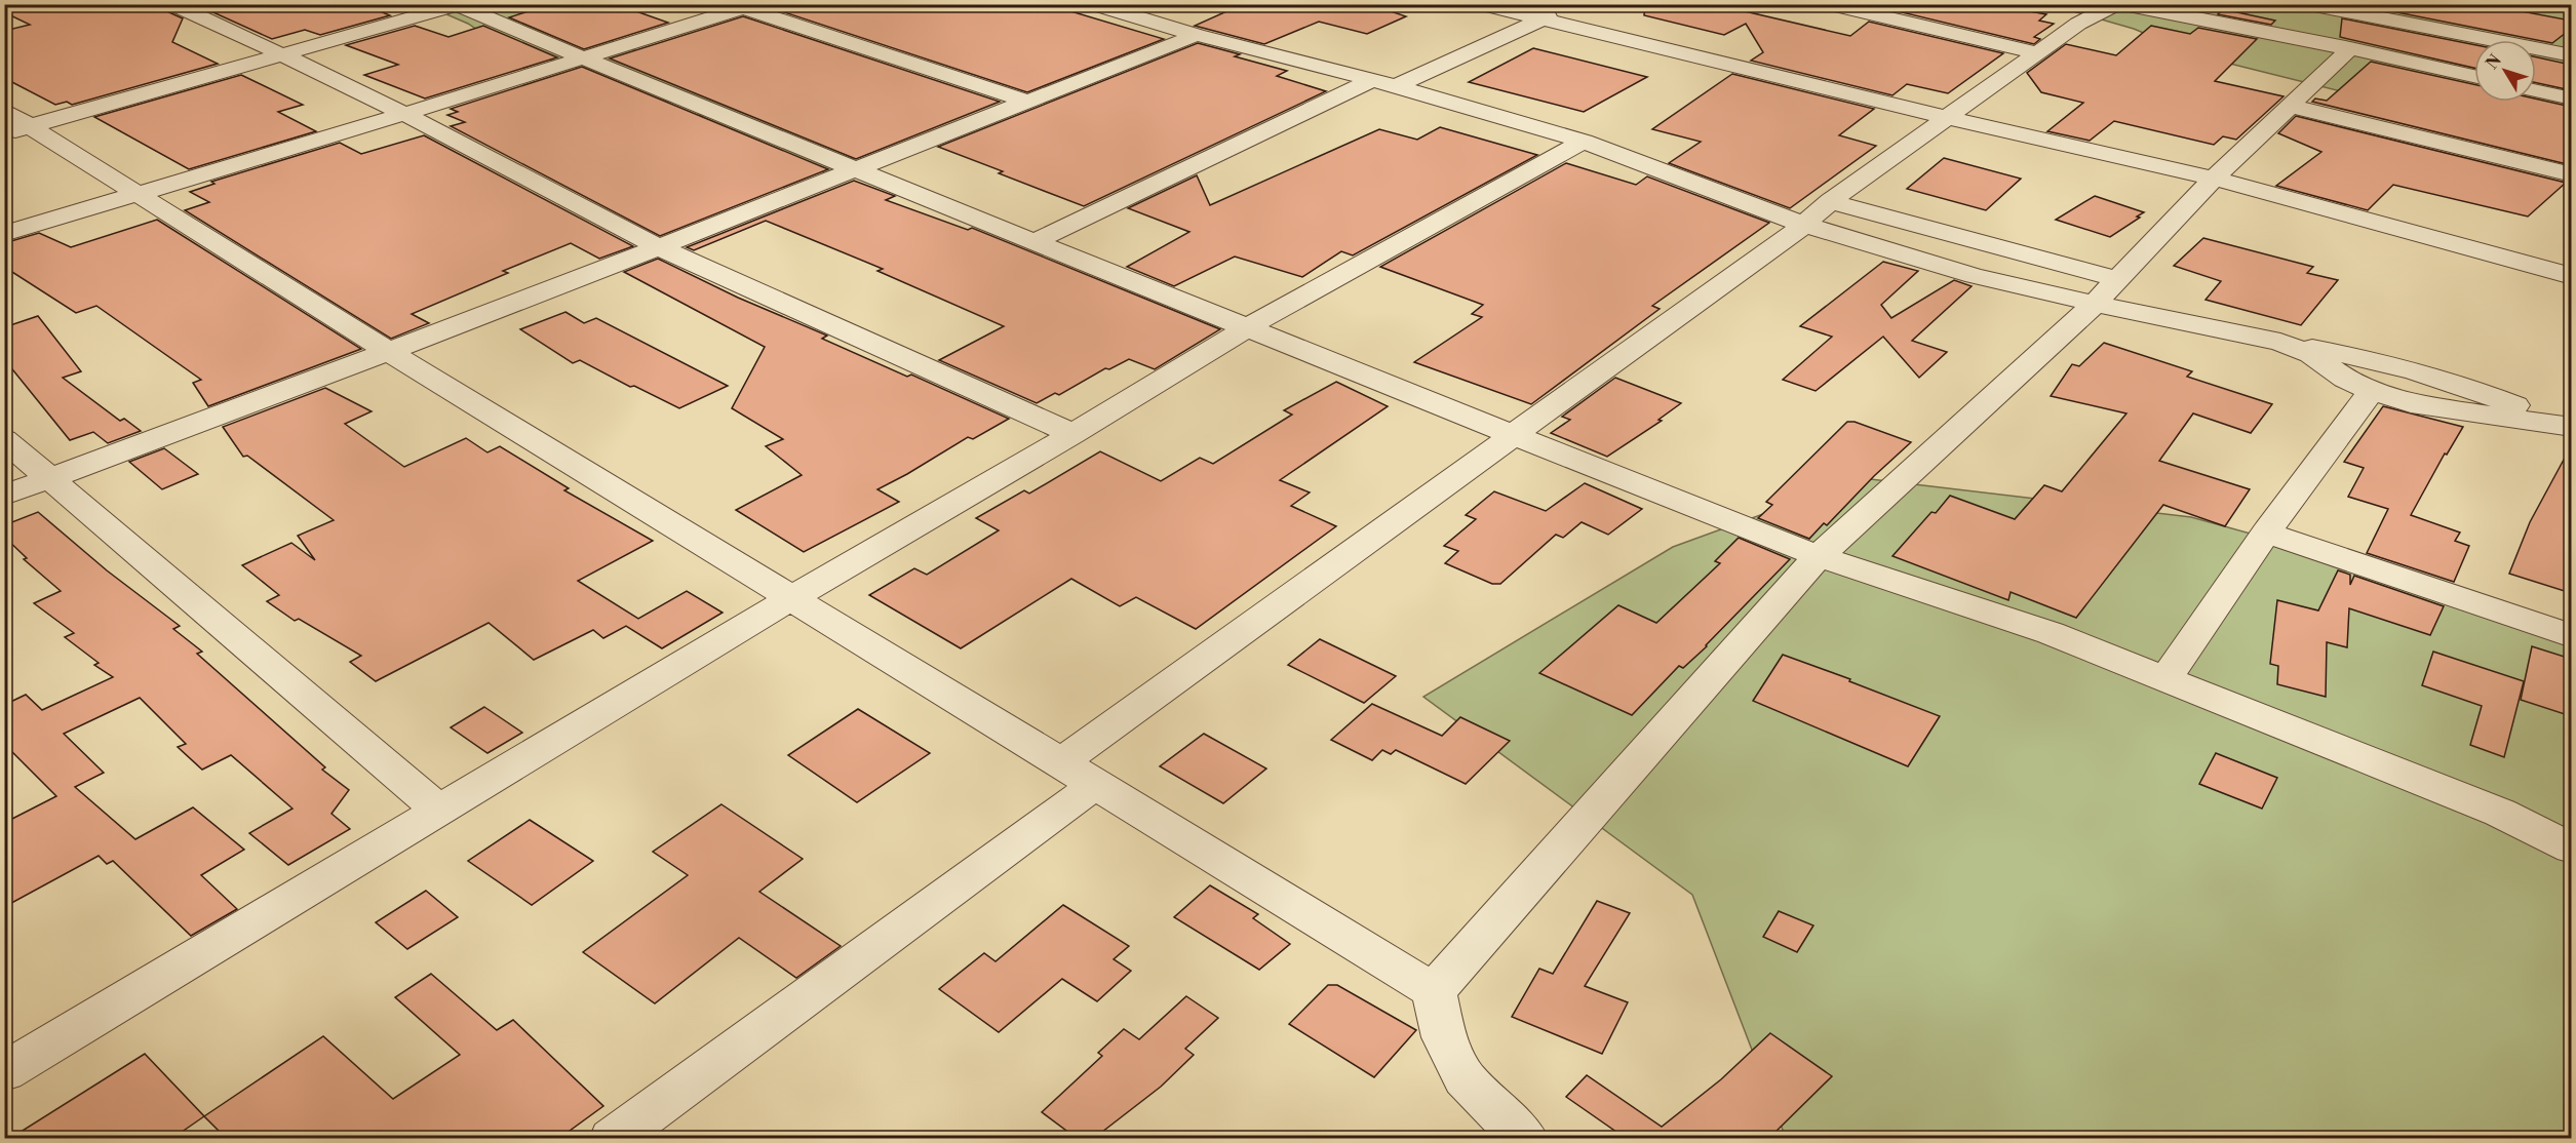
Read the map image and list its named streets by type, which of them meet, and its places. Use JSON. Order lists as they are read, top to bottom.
{
  "north": "top left"
}
